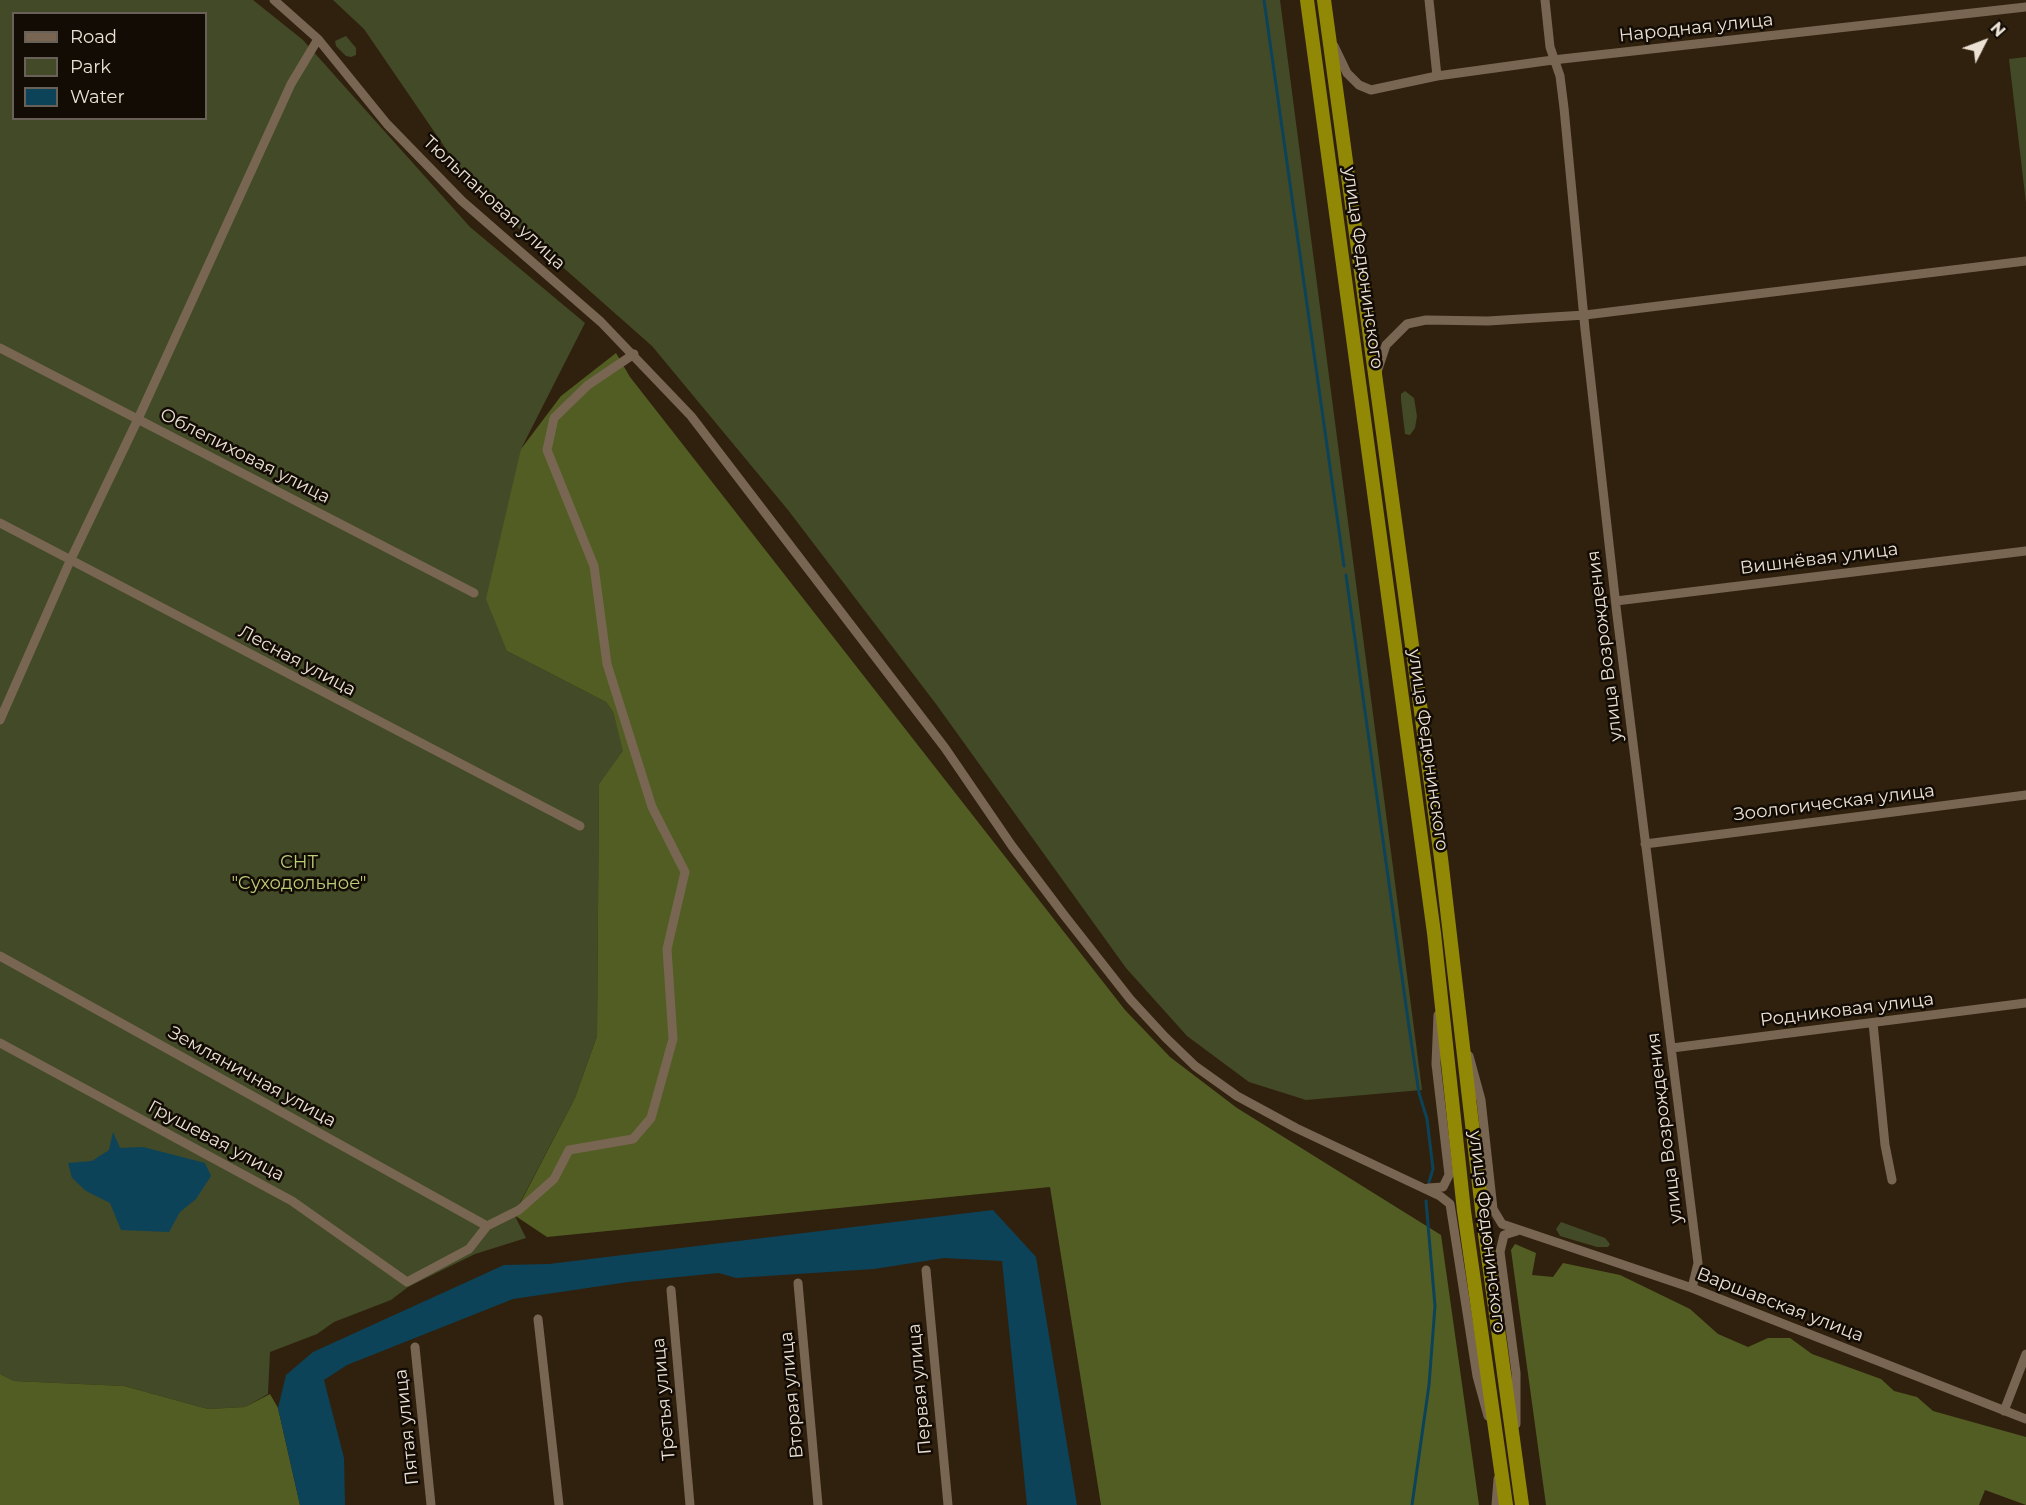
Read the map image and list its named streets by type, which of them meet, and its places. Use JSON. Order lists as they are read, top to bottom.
{
  "streets": {
    "highway": ["улица Федюнинского"],
    "street": [
      "Народная улица",
      "Тюльпановая улица",
      "Облепиховая улица",
      "Вишнёвая улица",
      "улица Возрождения",
      "Лесная улица",
      "Зоологическая улица",
      "Родниковая улица",
      "Земляничная улица",
      "Грушевая улица",
      "Варшавская улица",
      "Первая улица",
      "Вторая улица",
      "Третья улица",
      "Пятая улица"
    ]
  },
  "crossings": [
    ["Народная улица", "улица Федюнинского"],
    ["Народная улица", "улица Возрождения"],
    ["Тюльпановая улица", "улица Федюнинского"],
    ["улица Федюнинского", "Варшавская улица"],
    ["Вишнёвая улица", "улица Возрождения"],
    ["улица Возрождения", "Зоологическая улица"],
    ["улица Возрождения", "Родниковая улица"],
    ["улица Возрождения", "Варшавская улица"],
    ["Земляничная улица", "Грушевая улица"]
  ],
  "parks": ["СНТ \"Суходольное\""],
  "legend": ["Road", "Park", "Water"],
  "north": "top right"
}
